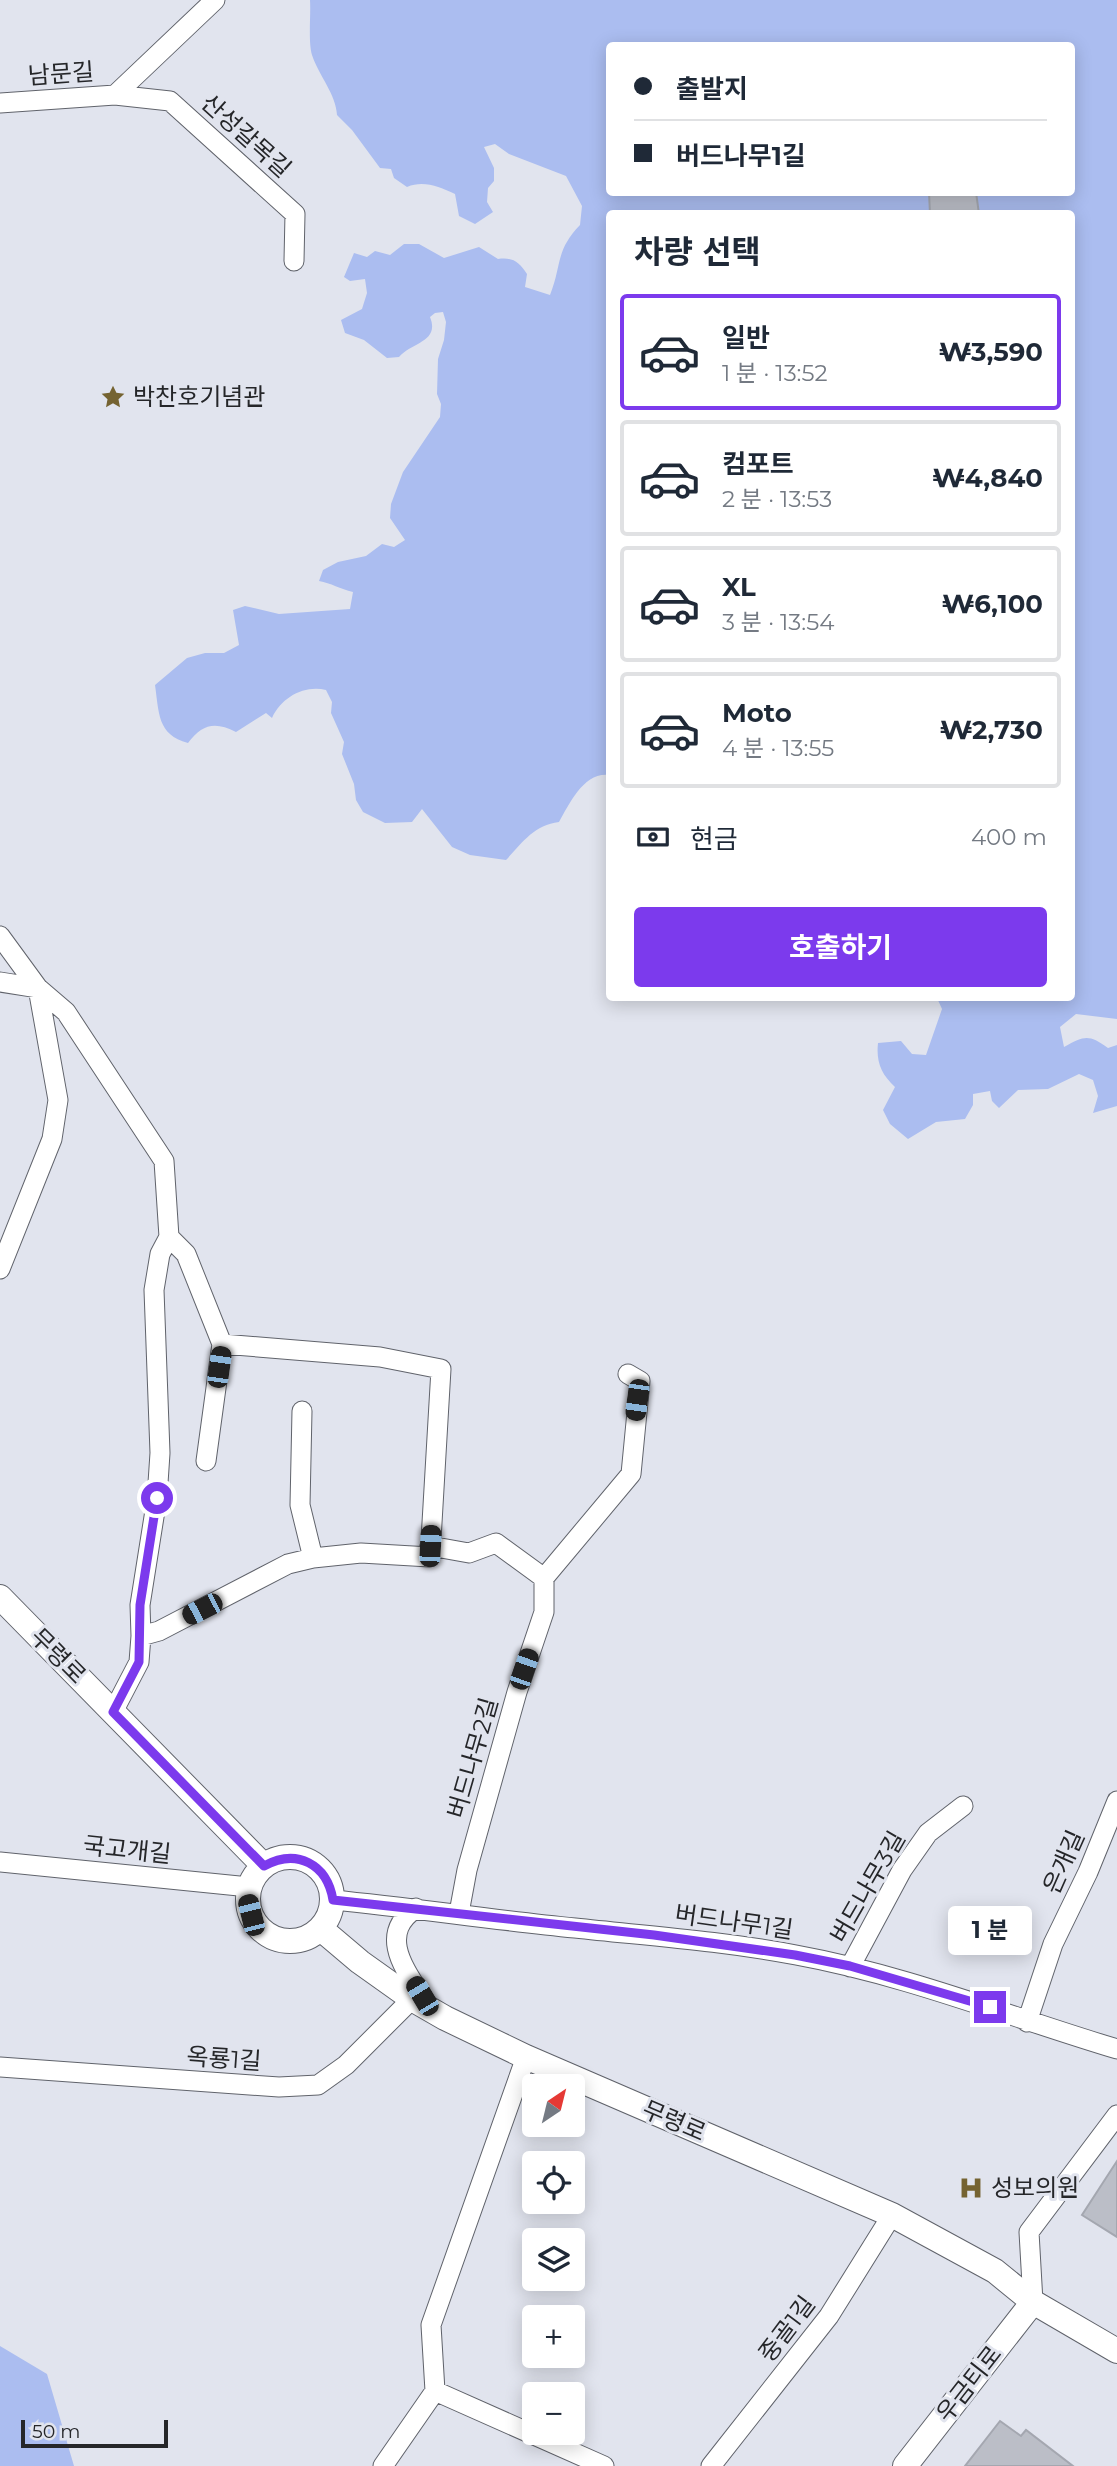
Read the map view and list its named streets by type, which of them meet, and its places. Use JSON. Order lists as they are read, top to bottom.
{
  "streets": {
    "main road": ["무령로", "우금티로"],
    "street": [
      "남문길",
      "산성갈목길",
      "버드나무2길",
      "국고개길",
      "은개길",
      "버드나무3길",
      "버드나무1길",
      "옥룡1길",
      "중골1길"
    ]
  },
  "crossings": [
    ["남문길", "산성갈목길"],
    ["무령로", "국고개길"],
    ["무령로", "버드나무1길"],
    ["무령로", "옥룡1길"],
    ["무령로", "중골1길"],
    ["무령로", "우금티로"],
    ["버드나무2길", "버드나무1길"],
    ["국고개길", "버드나무1길"],
    ["은개길", "버드나무1길"],
    ["버드나무3길", "버드나무1길"]
  ],
  "places": {
    "place": ["박찬호기념관"],
    "hospital": ["성보의원"]
  },
  "scale_bar": "50 m",
  "north": "top right",
  "page": {
    "banner": ["출발지", "버드나무1길"],
    "heading": "차량 선택",
    "list": [
      {
        "name": "일반",
        "note": "1 분 · 13:52",
        "value": "₩3,590"
      },
      {
        "name": "컴포트",
        "note": "2 분 · 13:53",
        "value": "₩4,840"
      },
      {
        "name": "XL",
        "note": "3 분 · 13:54",
        "value": "₩6,100"
      },
      {
        "name": "Moto",
        "note": "4 분 · 13:55",
        "value": "₩2,730"
      }
    ],
    "pay": ["현금", "400 m"],
    "buttons": "호출하기",
    "bubble": "1 분",
    "map_buttons": ["+", "−"],
    "scale": "50 m"
  }
}
